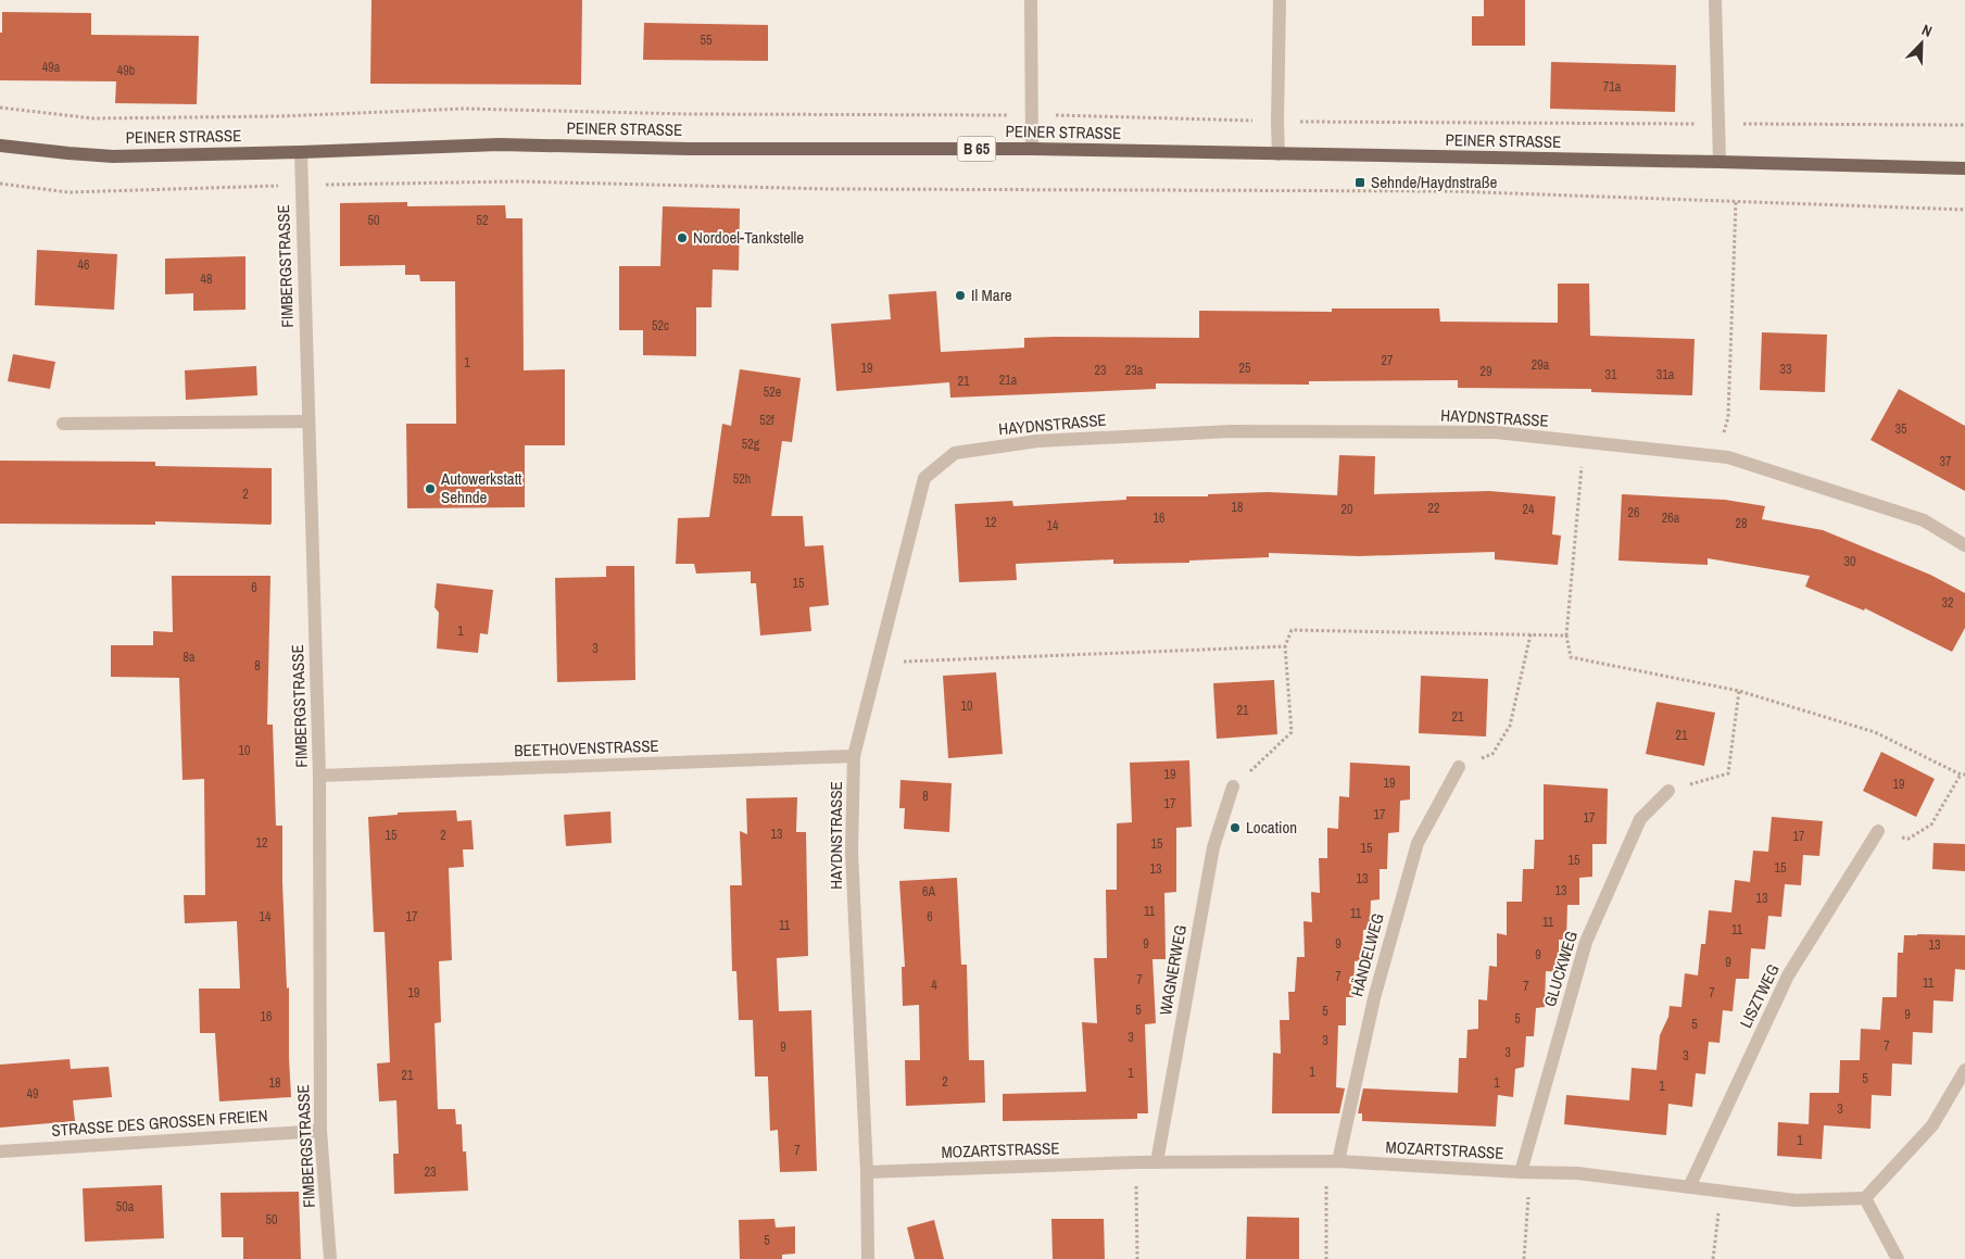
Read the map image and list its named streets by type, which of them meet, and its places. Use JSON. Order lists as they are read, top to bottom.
{
  "streets": {
    "main road": ["PEINER STRASSE", "B 65"],
    "street": [
      "FIMBERGSTRASSE",
      "HAYDNSTRASSE",
      "BEETHOVENSTRASSE",
      "HÄNDELWEG",
      "GLUCKWEG",
      "WAGNERWEG",
      "LISZTWEG",
      "STRASSE DES GROSSEN FREIEN",
      "MOZARTSTRASSE"
    ]
  },
  "crossings": [
    ["PEINER STRASSE", "FIMBERGSTRASSE"],
    ["FIMBERGSTRASSE", "BEETHOVENSTRASSE"],
    ["FIMBERGSTRASSE", "STRASSE DES GROSSEN FREIEN"],
    ["HAYDNSTRASSE", "BEETHOVENSTRASSE"],
    ["HAYDNSTRASSE", "MOZARTSTRASSE"],
    ["HÄNDELWEG", "MOZARTSTRASSE"],
    ["GLUCKWEG", "MOZARTSTRASSE"],
    ["WAGNERWEG", "MOZARTSTRASSE"],
    ["LISZTWEG", "MOZARTSTRASSE"]
  ],
  "places": {
    "transit": ["Sehnde/Haydnstraße"],
    "other": [
      "Nordoel-Tankstelle",
      "Il Mare",
      "Autowerkstatt Sehnde",
      "Location"
    ]
  },
  "house_numbers": [
    "55",
    "49a",
    "49b",
    "71a",
    "50",
    "52",
    "46",
    "48",
    "52c",
    "27",
    "1",
    "29a",
    "19",
    "25",
    "33",
    "23",
    "23a",
    "29",
    "31",
    "31a",
    "21a",
    "21",
    "52e",
    "52f",
    "35",
    "52g",
    "37",
    "52h",
    "2",
    "18",
    "22",
    "20",
    "24",
    "26",
    "16",
    "26a",
    "12",
    "28",
    "14",
    "30",
    "15",
    "6",
    "32",
    "1",
    "3",
    "8a",
    "8",
    "10",
    "21",
    "21",
    "21",
    "10",
    "19",
    "19",
    "19",
    "8",
    "17",
    "17",
    "17",
    "13",
    "15",
    "2",
    "17",
    "12",
    "15",
    "15",
    "15",
    "15",
    "13",
    "13",
    "13",
    "6A",
    "13",
    "11",
    "11",
    "14",
    "17",
    "6",
    "11",
    "11",
    "11",
    "9",
    "9",
    "13",
    "9",
    "9",
    "7",
    "7",
    "11",
    "4",
    "7",
    "19",
    "7",
    "5",
    "5",
    "9",
    "16",
    "5",
    "5",
    "3",
    "3",
    "7",
    "9",
    "3",
    "3",
    "1",
    "1",
    "21",
    "5",
    "2",
    "18",
    "1",
    "1",
    "49",
    "3",
    "1",
    "7",
    "23",
    "50a",
    "50",
    "5"
  ],
  "north": "top right"
}
